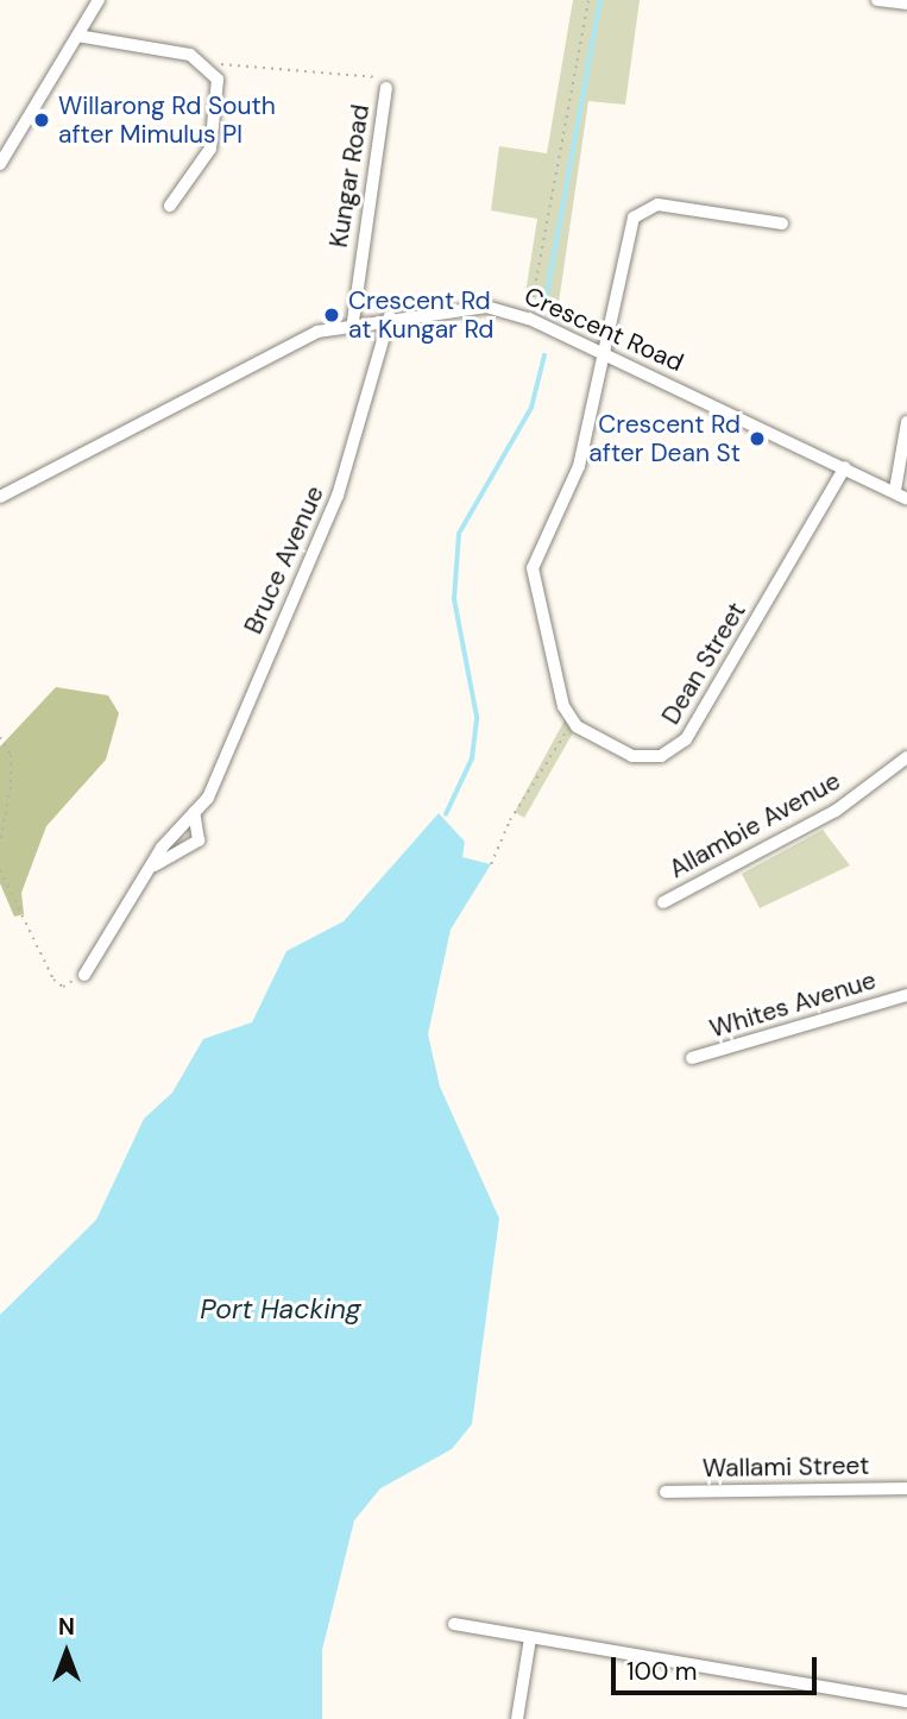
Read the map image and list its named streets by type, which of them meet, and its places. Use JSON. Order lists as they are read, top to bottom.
{
  "streets": {
    "street": [
      "Kungar Road",
      "Crescent Road",
      "Bruce Avenue",
      "Dean Street",
      "Allambie Avenue",
      "Whites Avenue",
      "Wallami Street"
    ]
  },
  "crossings": [
    ["Kungar Road", "Crescent Road"],
    ["Crescent Road", "Bruce Avenue"],
    ["Crescent Road", "Dean Street"]
  ],
  "water": ["Port Hacking"],
  "places": ["Willarong Rd South after Mimulus Pl", "Crescent Rd at Kungar Rd", "Crescent Rd after Dean St"],
  "scale_bar": "100 m",
  "north": "top"
}
